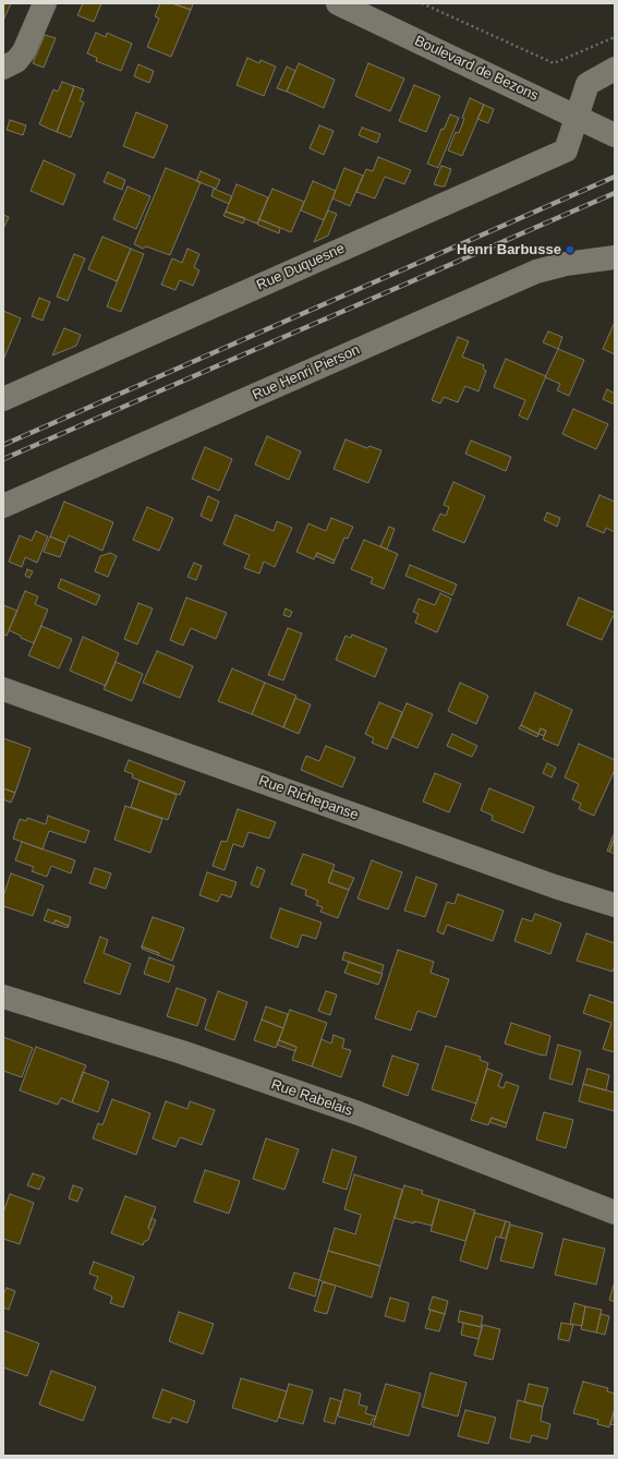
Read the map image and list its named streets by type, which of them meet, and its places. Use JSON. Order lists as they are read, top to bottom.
{
  "streets": {
    "street": [
      "Boulevard de Bezons",
      "Rue Duquesne",
      "Rue Henri Pierson",
      "Rue Richepanse",
      "Rue Rabelais"
    ]
  },
  "crossings": [
    ["Boulevard de Bezons", "Rue Duquesne"]
  ],
  "places": ["Henri Barbusse"]
}
